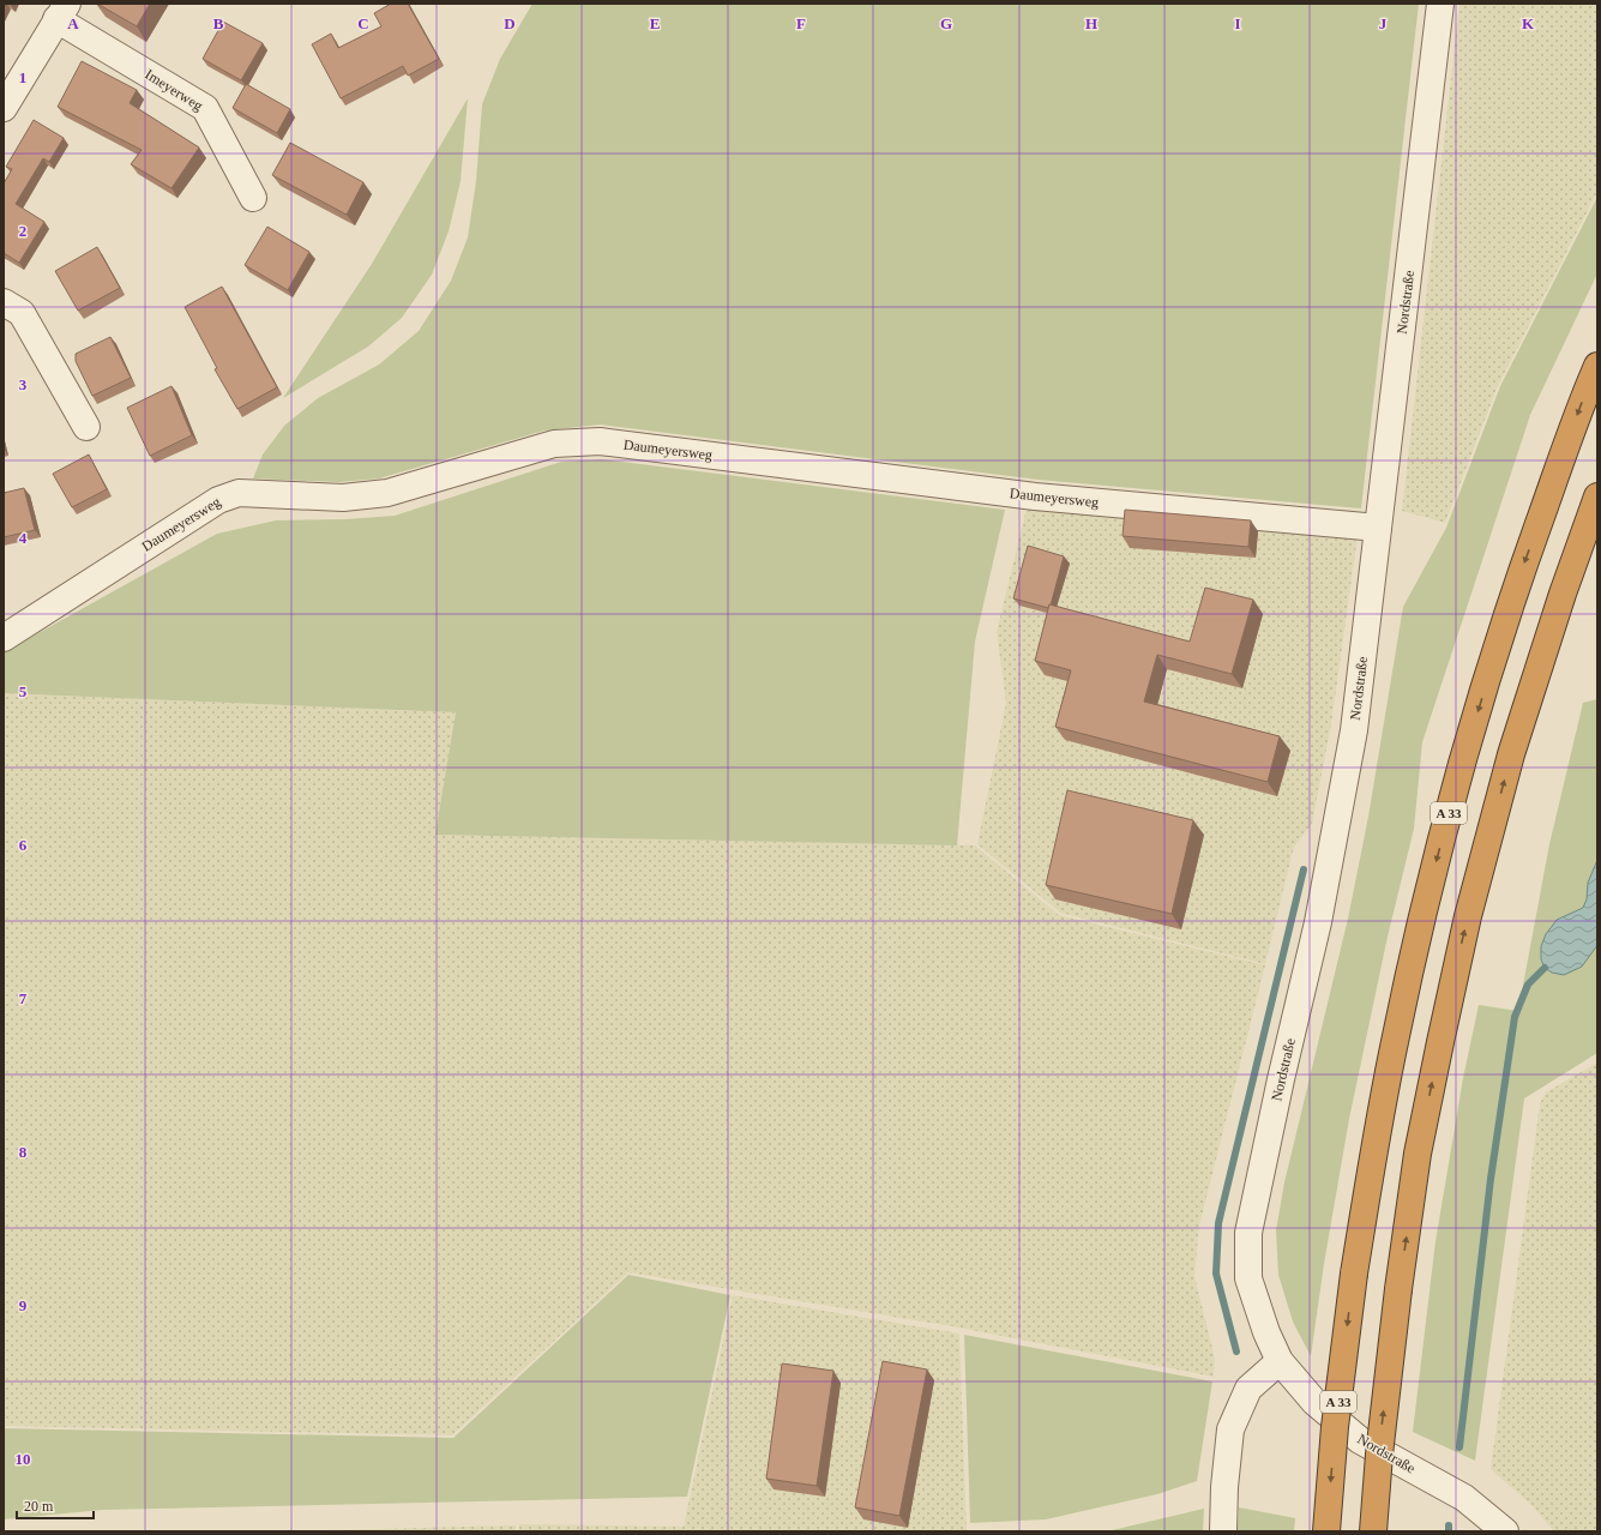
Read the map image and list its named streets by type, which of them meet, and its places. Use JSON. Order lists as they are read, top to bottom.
{
  "streets": {
    "highway": ["A 33"],
    "street": ["Imeyerweg", "Nordstraße", "Daumeyersweg"]
  },
  "crossings": [
    ["Nordstraße", "Daumeyersweg"]
  ],
  "scale_bar": "20 m",
  "grid": {
    "columns": [
      "A",
      "B",
      "C",
      "D",
      "E",
      "F",
      "G",
      "H",
      "I",
      "J",
      "K"
    ],
    "rows": [
      "1",
      "2",
      "3",
      "4",
      "5",
      "6",
      "7",
      "8",
      "9",
      "10"
    ]
  }
}
